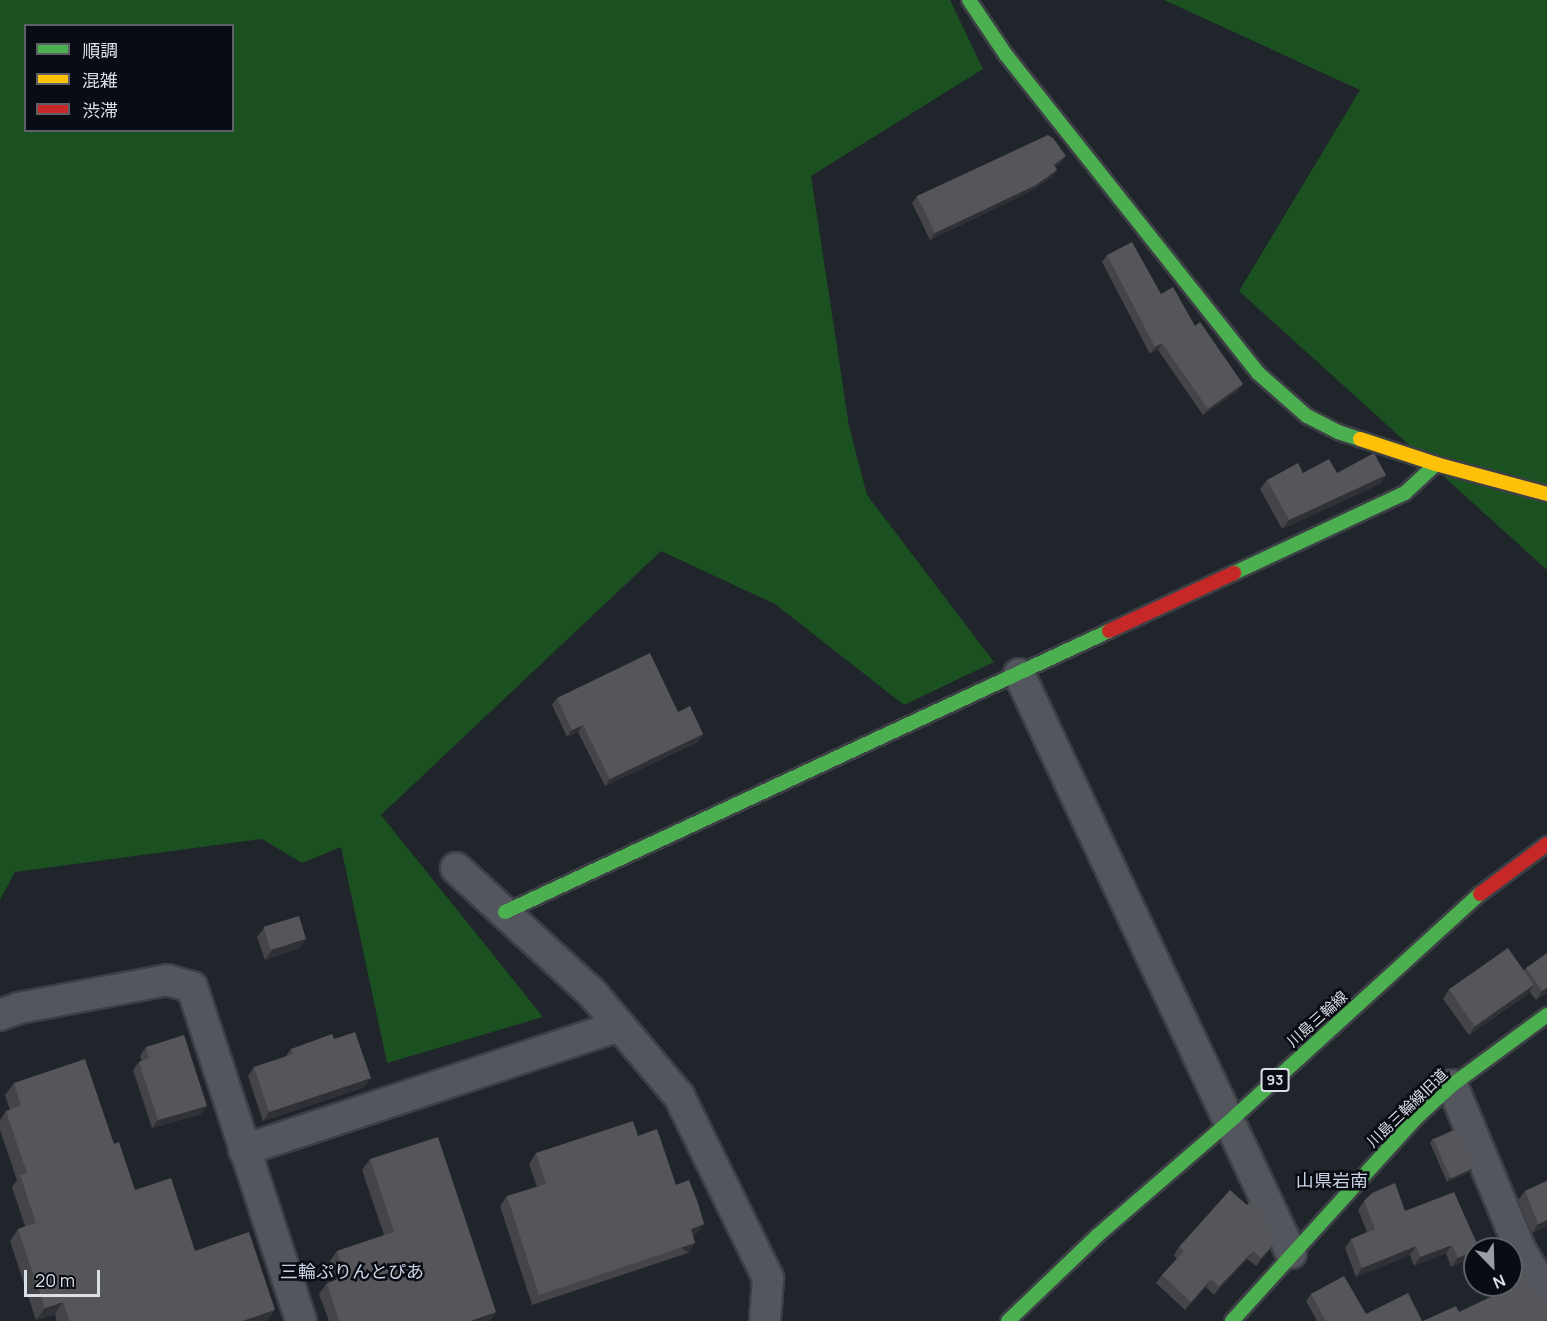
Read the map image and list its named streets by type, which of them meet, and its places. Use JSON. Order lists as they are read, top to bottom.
{
  "streets": {
    "street": ["川島三輪線", "93", "川島三輪線旧道"]
  },
  "districts": ["山県岩南", "三輪ぷりんとぴあ"],
  "legend": ["順調", "混雑", "渋滞"],
  "scale_bar": "20 m",
  "north": "bottom right"
}
